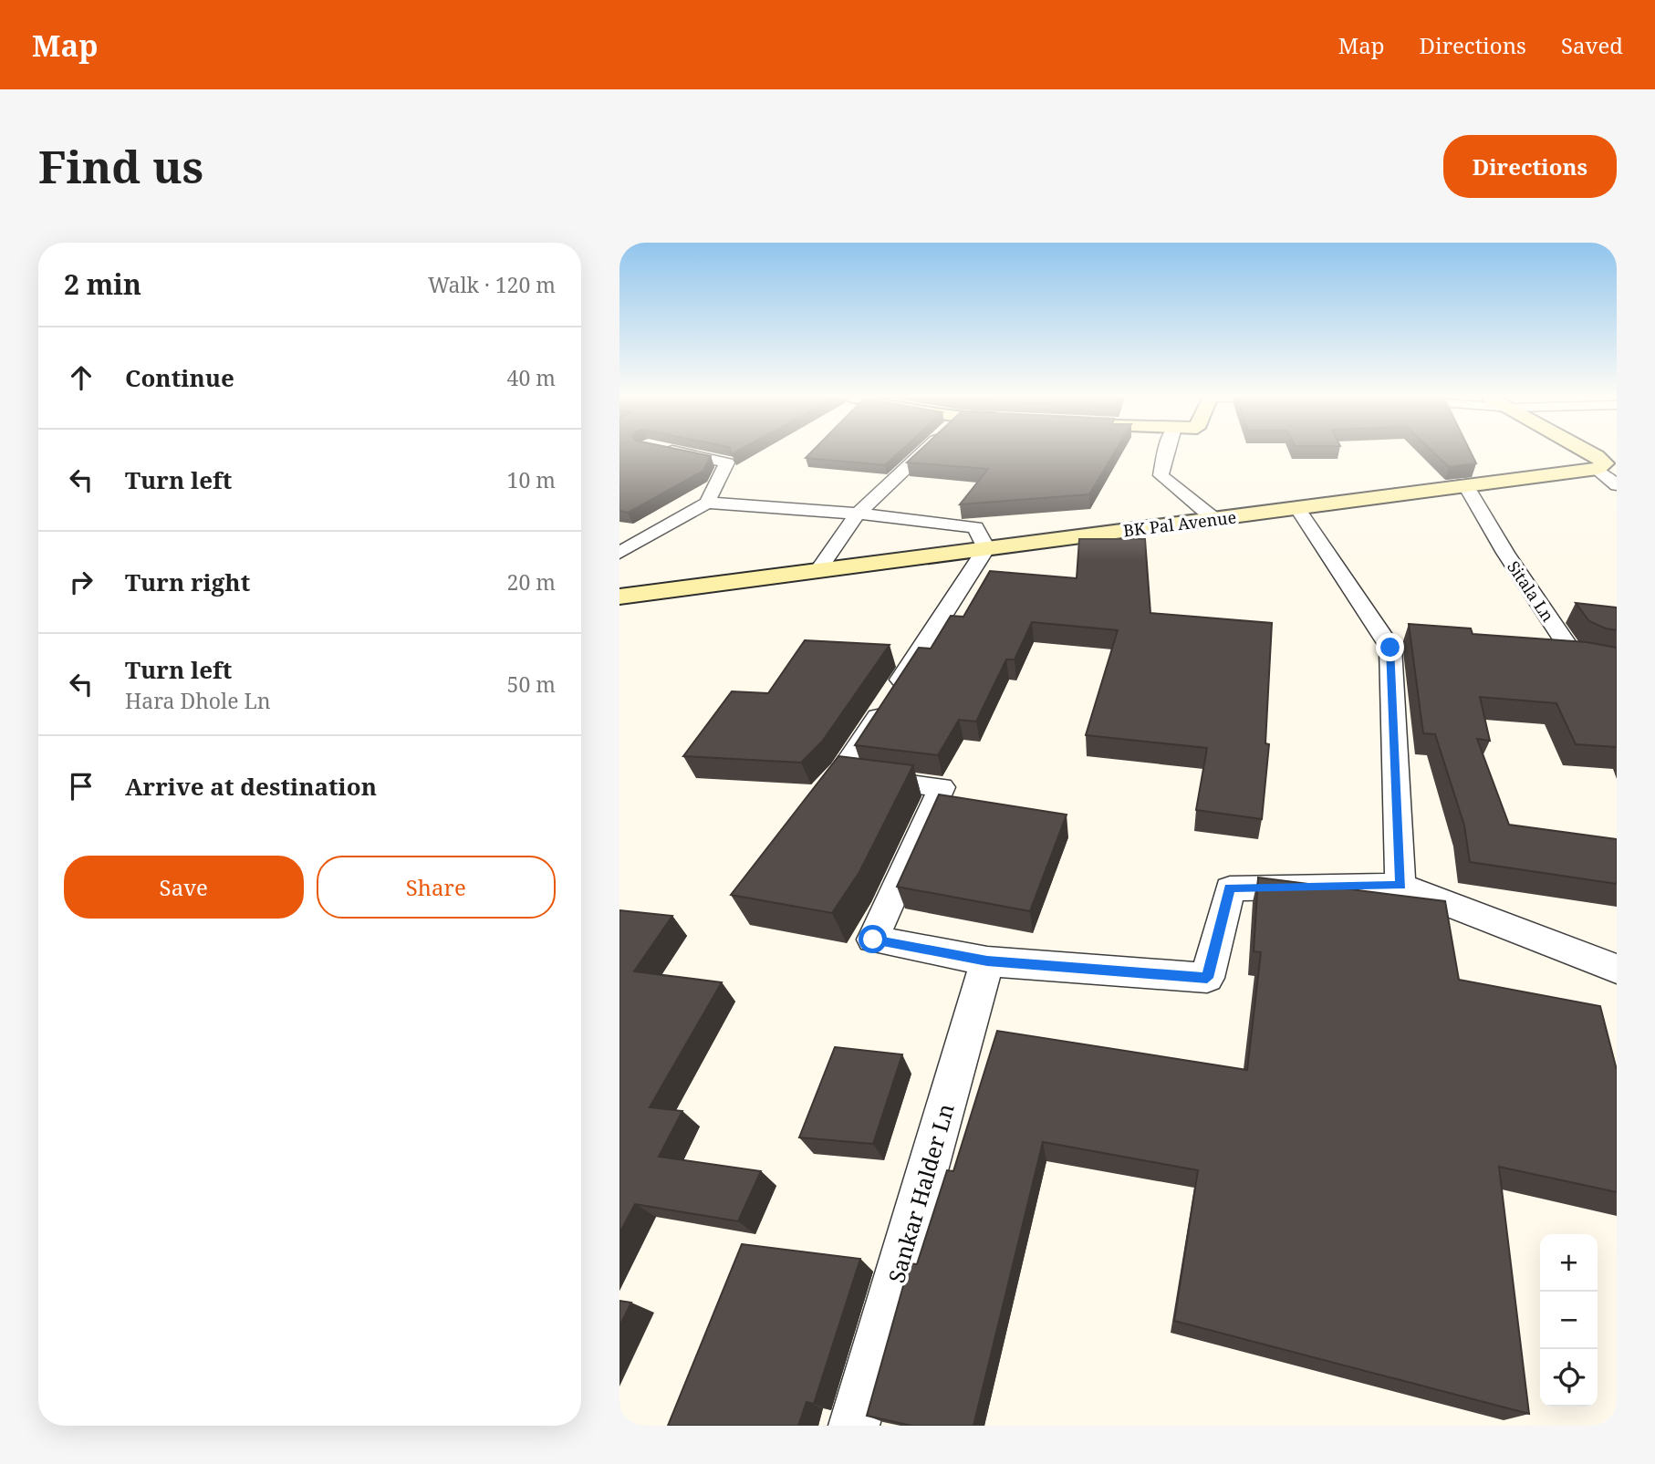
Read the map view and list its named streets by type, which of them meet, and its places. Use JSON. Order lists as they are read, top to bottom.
{
  "streets": {
    "main road": ["BK Pal Avenue"],
    "lane": ["Sitala Ln", "Sankar Halder Ln"]
  },
  "page": {
    "header": "Map",
    "nav": ["Map", "Directions", "Saved"],
    "buttons": [
      "Directions",
      ["Save", "Share"]
    ],
    "title": "Find us",
    "heading": ["2 min", "Walk · 120 m"],
    "list": [
      ["Continue", "40 m"],
      ["Turn left", "10 m"],
      ["Turn right", "20 m"],
      ["Turn left", "Hara Dhole Ln", "50 m"],
      "Arrive at destination"
    ],
    "map_buttons": ["+", "−"]
  }
}
